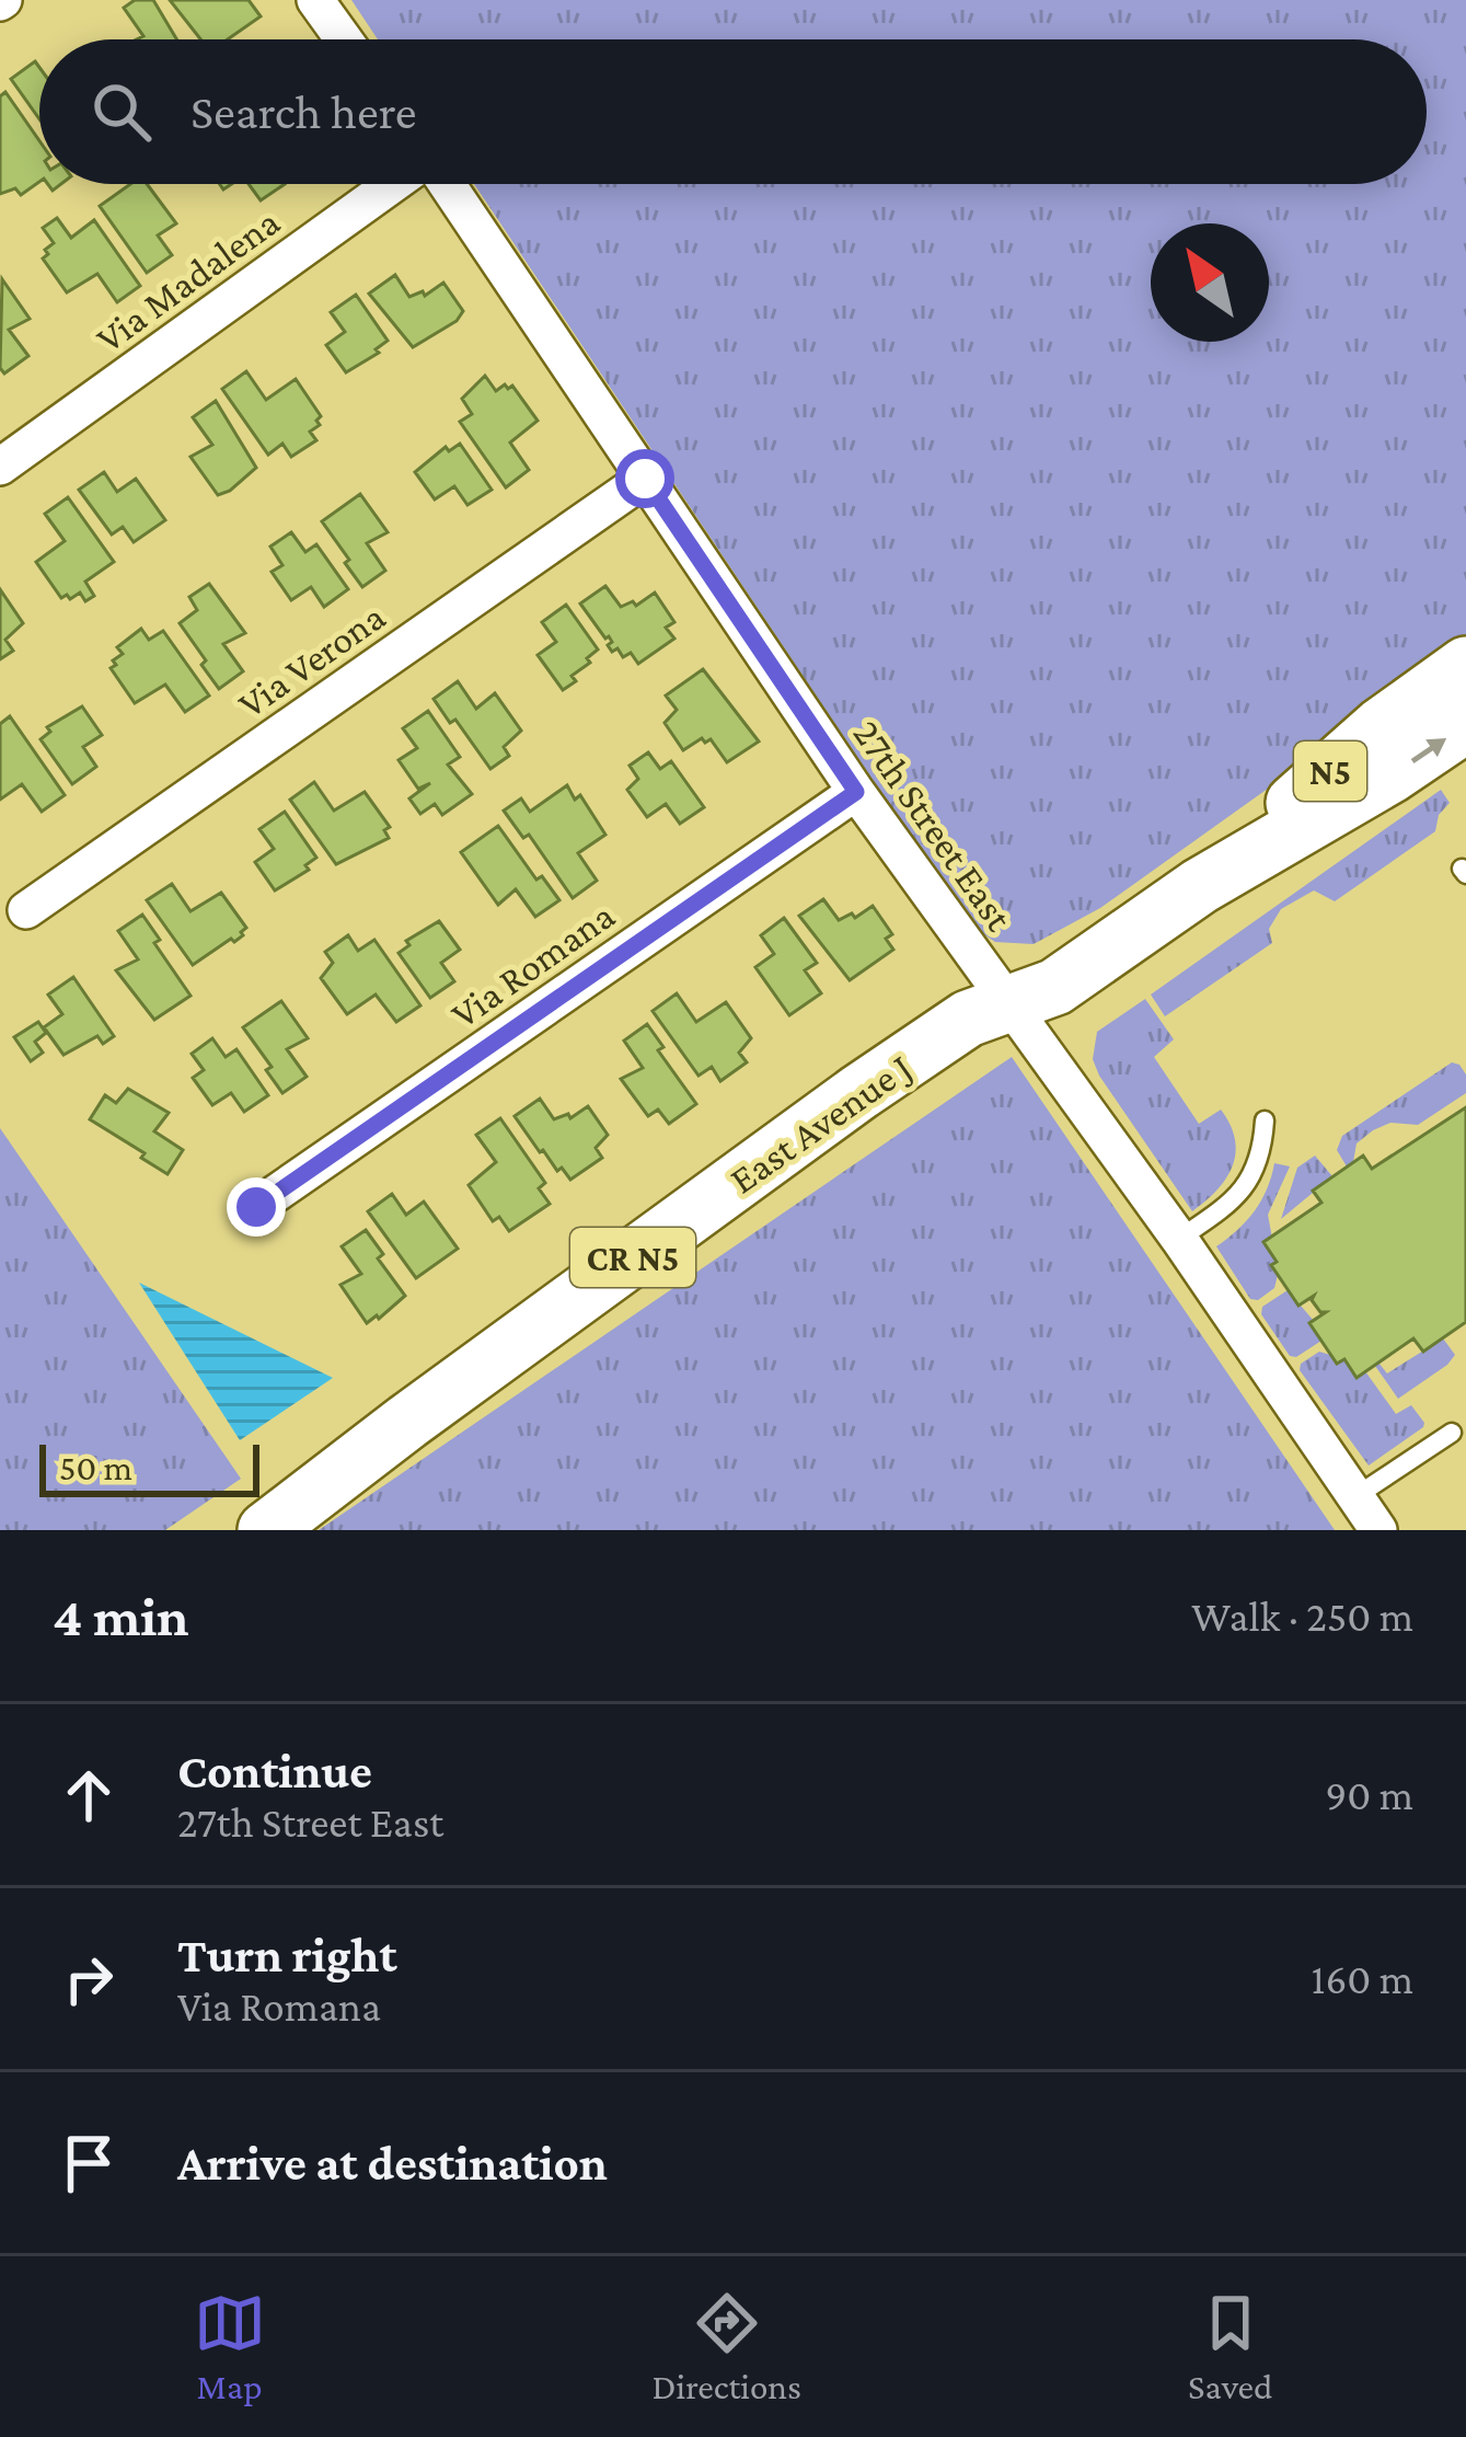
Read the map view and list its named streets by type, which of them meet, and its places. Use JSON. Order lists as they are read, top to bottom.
{
  "streets": {
    "main road": ["N5", "East Avenue J", "CR N5"],
    "street": [
      "Via Madalena",
      "Via Verona",
      "27th Street East",
      "Via Romana"
    ]
  },
  "crossings": [
    ["Via Verona", "27th Street East"],
    ["27th Street East", "Via Romana"],
    ["27th Street East", "East Avenue J"]
  ],
  "scale_bar": "50 m",
  "north": "top left",
  "page": {
    "search": "Search here",
    "scale": "50 m",
    "heading": ["4 min", "Walk · 250 m"],
    "list": [
      ["Continue", "27th Street East", "90 m"],
      ["Turn right", "Via Romana", "160 m"],
      "Arrive at destination"
    ],
    "nav": ["Map", "Directions", "Saved"]
  }
}
